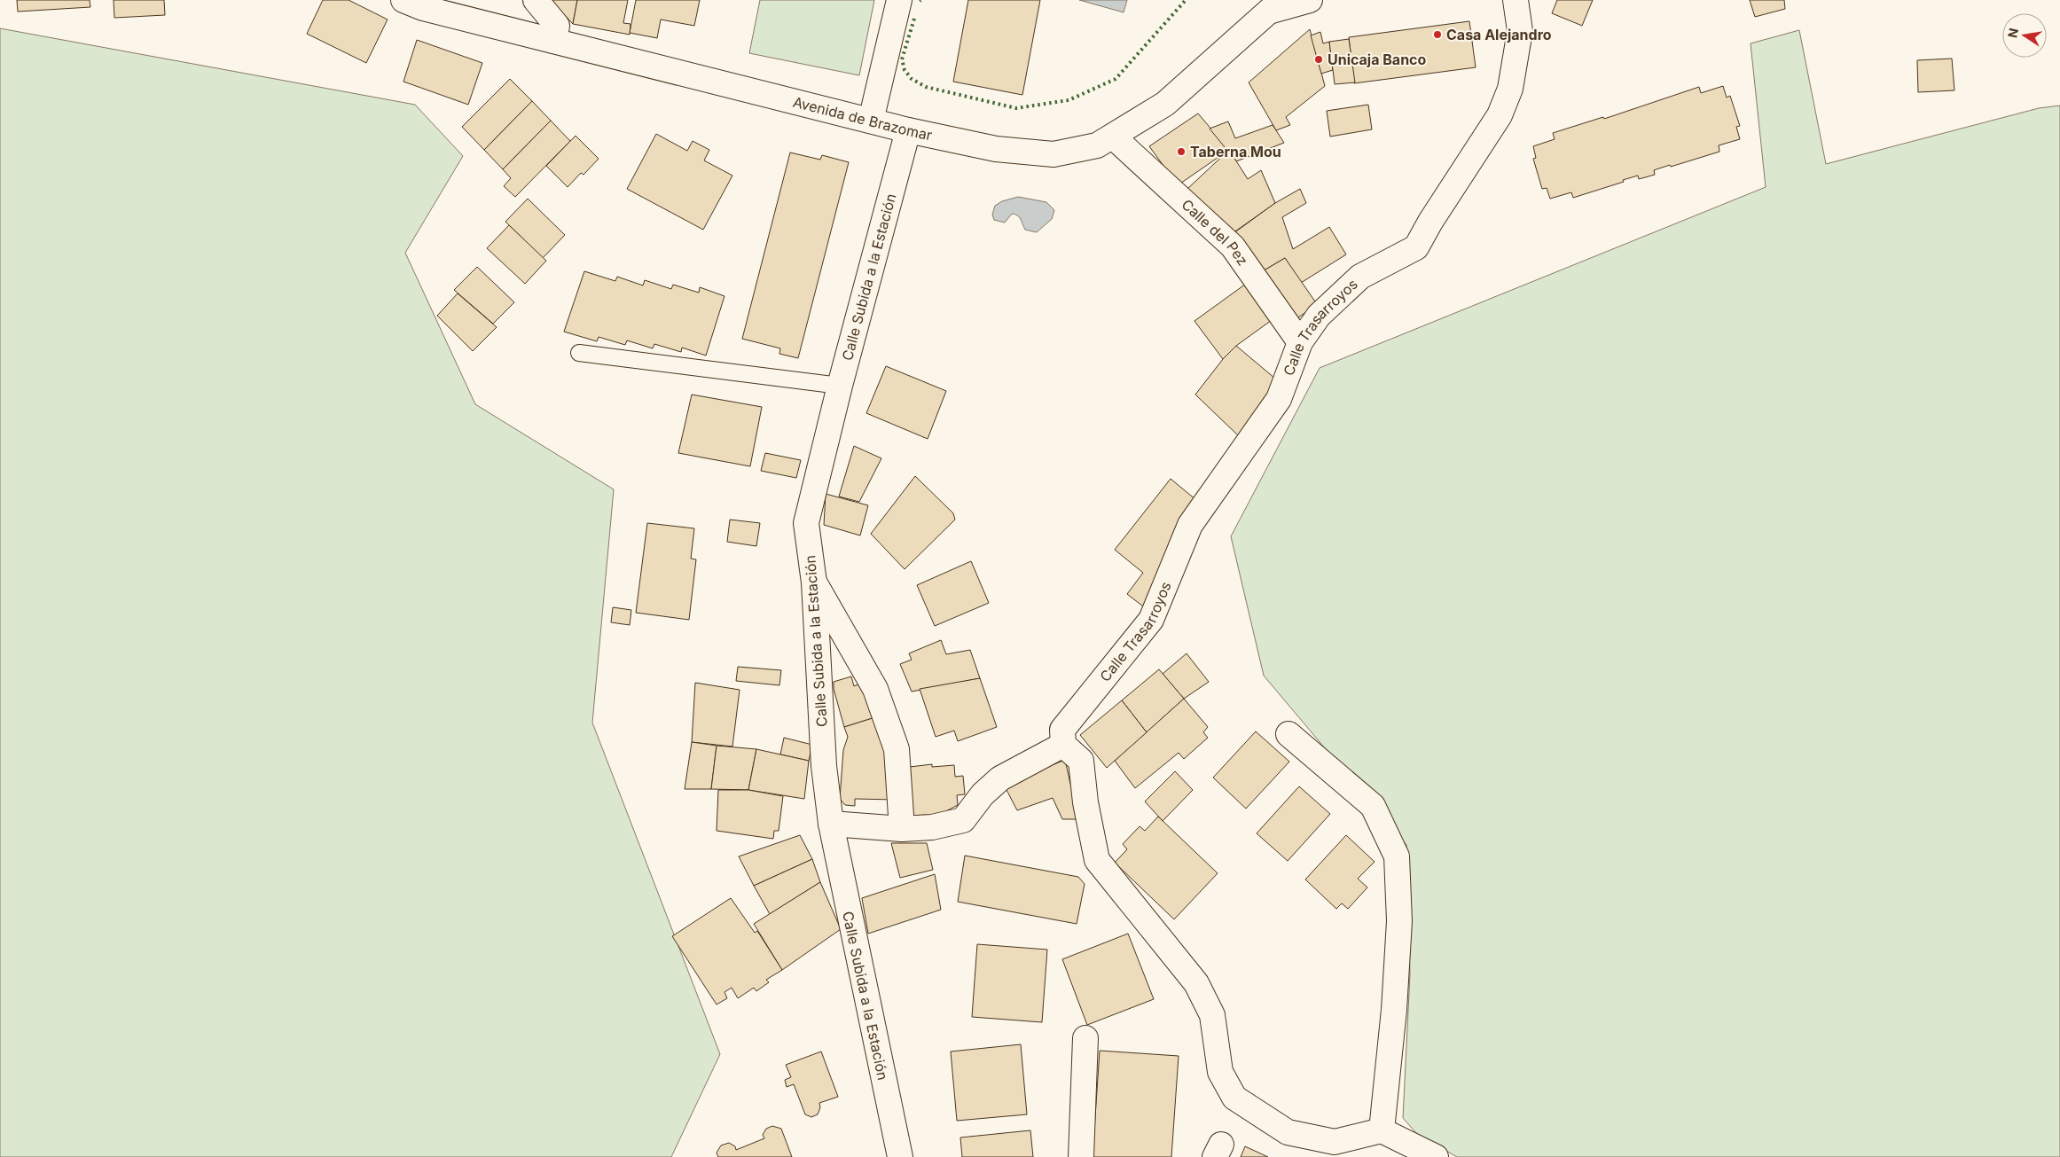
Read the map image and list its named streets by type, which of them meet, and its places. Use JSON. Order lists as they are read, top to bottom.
{
  "streets": {
    "main road": [
      "Avenida de Brazomar",
      "Calle del Pez",
      "Calle Subida a la Estación",
      "Calle Trasarroyos"
    ]
  },
  "crossings": [
    ["Avenida de Brazomar", "Calle del Pez"],
    ["Avenida de Brazomar", "Calle Subida a la Estación"],
    ["Calle del Pez", "Calle Trasarroyos"]
  ],
  "places": ["Casa Alejandro", "Unicaja Banco", "Taberna Mou"],
  "north": "left"
}
